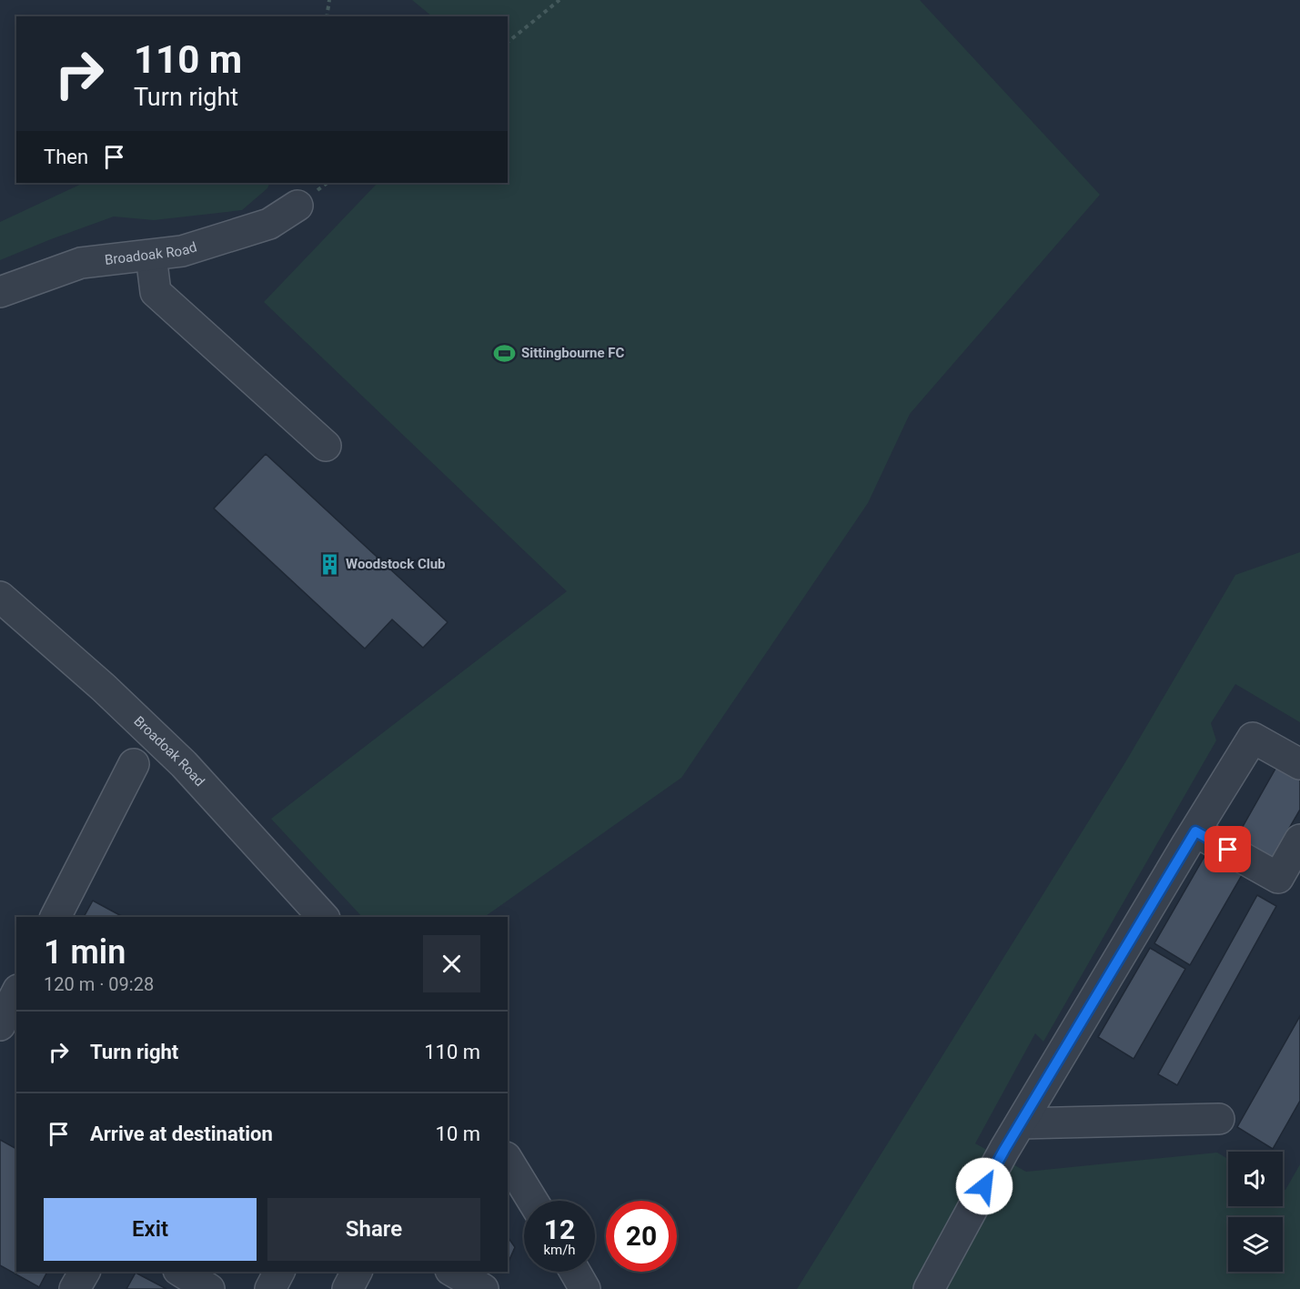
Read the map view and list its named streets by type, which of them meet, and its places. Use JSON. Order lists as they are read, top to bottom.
{
  "streets": {
    "street": ["Broadoak Road"]
  },
  "places": {
    "sports": ["Sittingbourne FC"],
    "building": ["Woodstock Club"]
  },
  "page": {
    "turn": ["110 m", "Turn right"],
    "then": "Then",
    "heading": ["1 min", "120 m · 09:28"],
    "list": [
      {
        "name": "Turn right",
        "value": "110 m"
      },
      {
        "name": "Arrive at destination",
        "value": "10 m"
      }
    ],
    "buttons": ["Exit", "Share"],
    "speed": "12 km/h",
    "limit": "20"
  }
}
